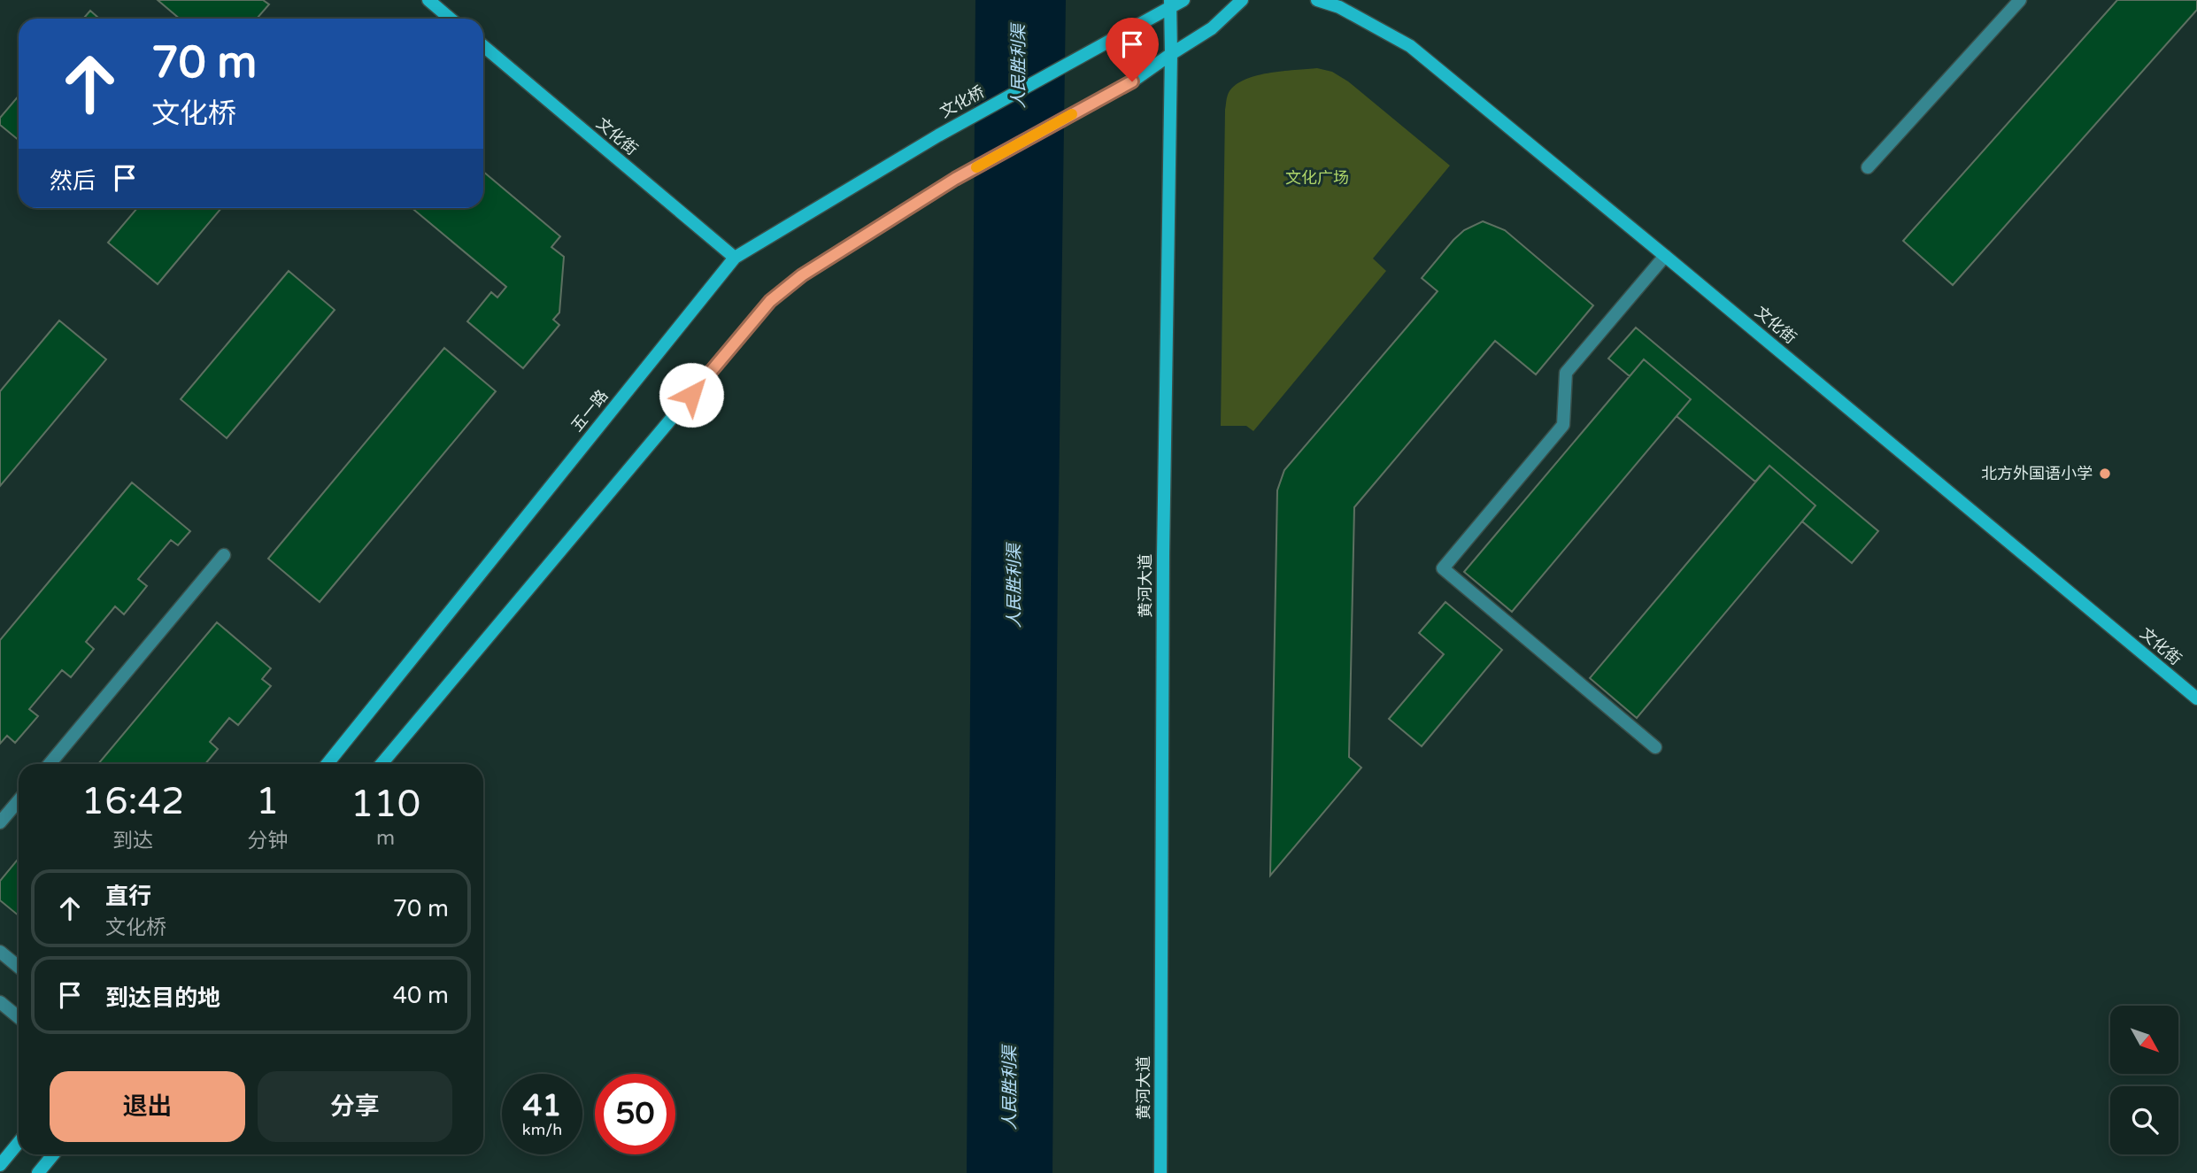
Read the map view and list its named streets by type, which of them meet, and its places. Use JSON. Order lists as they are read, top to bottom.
{
  "streets": {
    "street": [
      "文化桥",
      "文化街",
      "五一路",
      "黄河大道"
    ]
  },
  "crossings": [
    ["文化桥", "五一路"],
    ["文化桥", "黄河大道"],
    ["文化街", "五一路"]
  ],
  "water": ["人民胜利渠"],
  "parks": ["文化广场"],
  "places": ["北方外国语小学"],
  "north": "bottom right",
  "page": {
    "turn": ["70 m", "文化桥"],
    "then": "然后",
    "eta": [
      "16:42",
      "到达",
      "1",
      "分钟",
      "110",
      "m"
    ],
    "list": [
      {
        "name": "直行",
        "note": "文化桥",
        "value": "70 m"
      },
      {
        "name": "到达目的地",
        "value": "40 m"
      }
    ],
    "buttons": ["退出", "分享"],
    "speed": "41 km/h",
    "limit": "50"
  }
}
